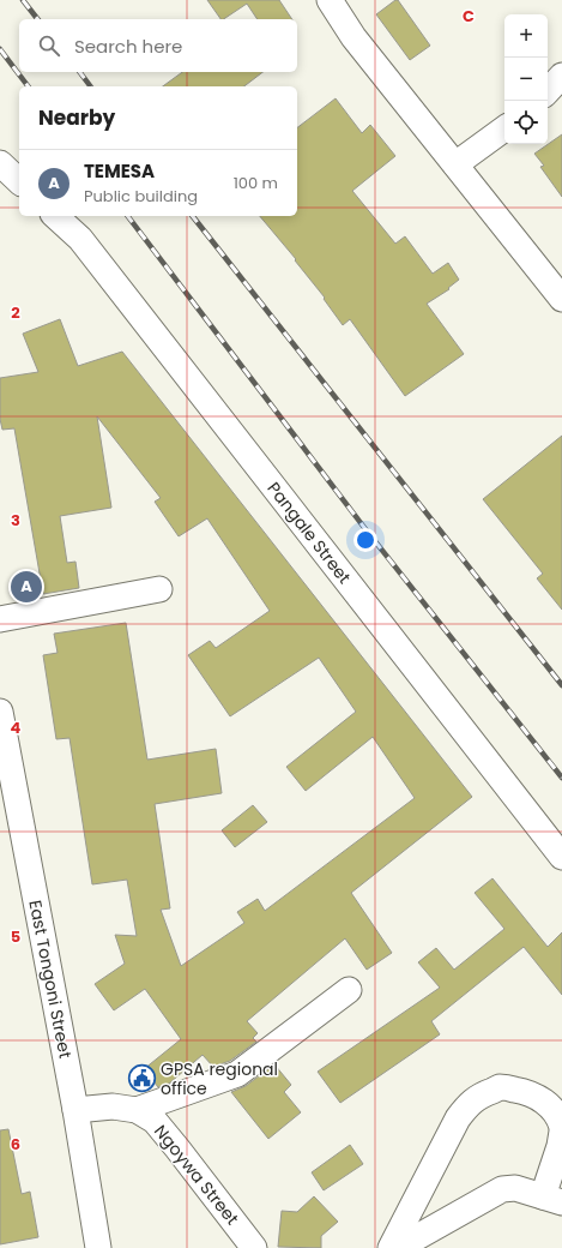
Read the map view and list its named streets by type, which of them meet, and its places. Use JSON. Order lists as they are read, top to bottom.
{
  "streets": {
    "street": ["Pangale Street", "East Tongoni Street", "Ngoywa Street"]
  },
  "crossings": [
    ["East Tongoni Street", "Ngoywa Street"]
  ],
  "places": {
    "public building": ["GPSA regional office"]
  },
  "page": {
    "map_buttons": ["+", "−"],
    "search": "Search here",
    "heading": "Nearby",
    "list": [
      {
        "mark": "A",
        "name": "TEMESA",
        "note": "Public building",
        "value": "100 m"
      }
    ],
    "pins": "A"
  },
  "grid": {
    "columns": ["C"],
    "rows": [
      "2",
      "3",
      "4",
      "5",
      "6"
    ]
  }
}
